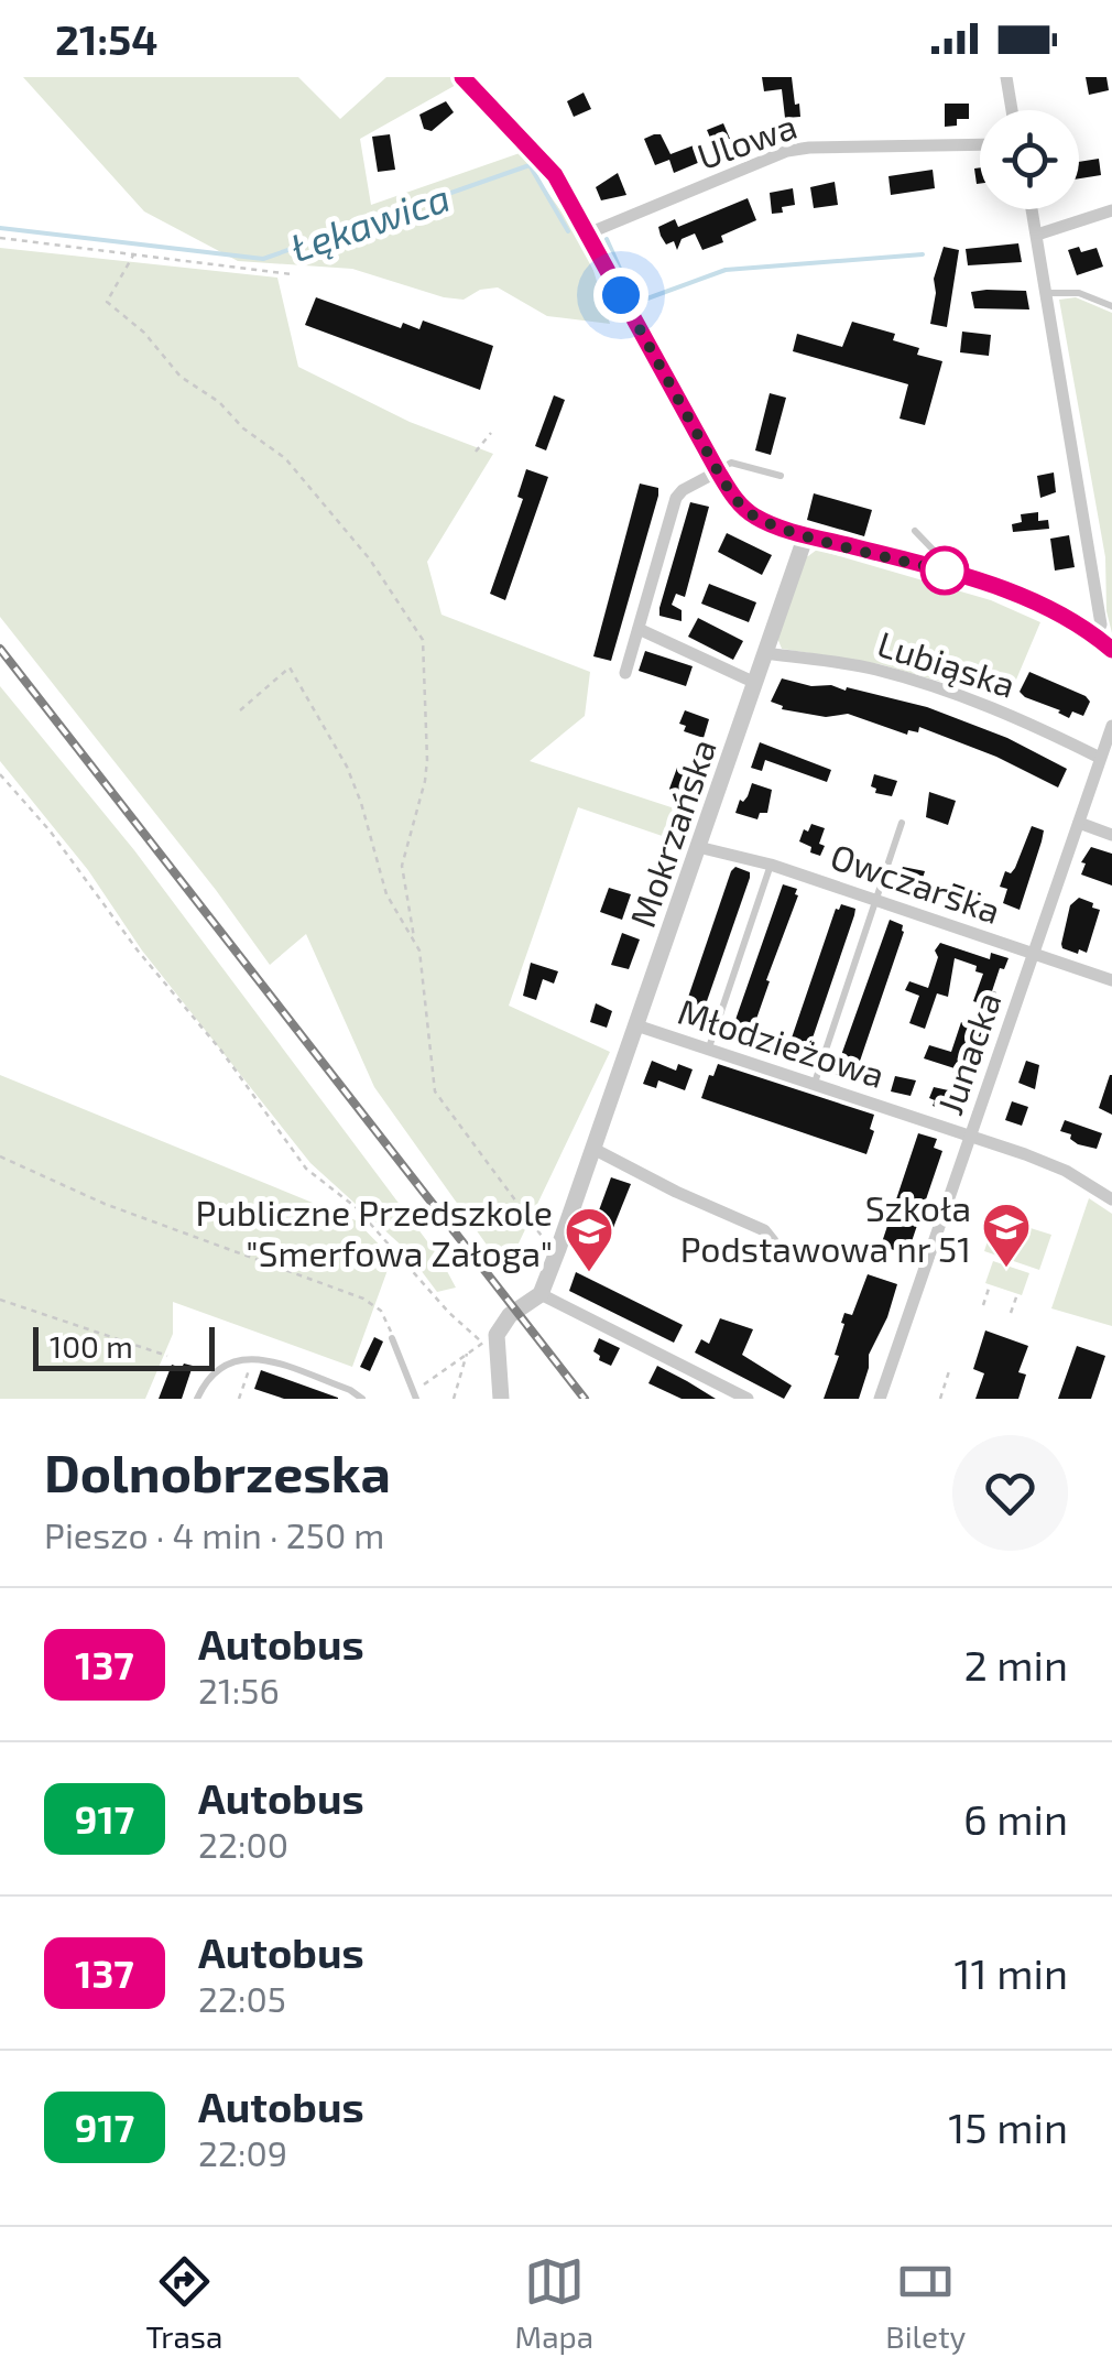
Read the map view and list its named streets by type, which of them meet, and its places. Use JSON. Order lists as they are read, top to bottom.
{
  "streets": {
    "street": [
      "Ulowa",
      "Lubiąska",
      "Mokrzańska",
      "Owczarska",
      "Młodzieżowa",
      "Junacka"
    ]
  },
  "crossings": [
    ["Lubiąska", "Mokrzańska"],
    ["Lubiąska", "Junacka"],
    ["Mokrzańska", "Owczarska"],
    ["Mokrzańska", "Młodzieżowa"],
    ["Owczarska", "Junacka"],
    ["Młodzieżowa", "Junacka"]
  ],
  "water": ["Łękawica"],
  "places": {
    "school or university": ["Szkoła Podstawowa nr 51", "Publiczne Przedszkole \"Smerfowa Załoga\""]
  },
  "lines": ["bus line 137"],
  "scale_bar": "100 m",
  "page": {
    "status": "21:54",
    "scale": "100 m",
    "heading": ["Dolnobrzeska", "Pieszo · 4 min · 250 m"],
    "list": [
      {
        "mark": "137",
        "name": "Autobus",
        "note": "21:56",
        "value": "2 min"
      },
      {
        "mark": "917",
        "name": "Autobus",
        "note": "22:00",
        "value": "6 min"
      },
      {
        "mark": "137",
        "name": "Autobus",
        "note": "22:05",
        "value": "11 min"
      },
      {
        "mark": "917",
        "name": "Autobus",
        "note": "22:09",
        "value": "15 min"
      }
    ],
    "tabs": ["Trasa", "Mapa", "Bilety"]
  }
}
